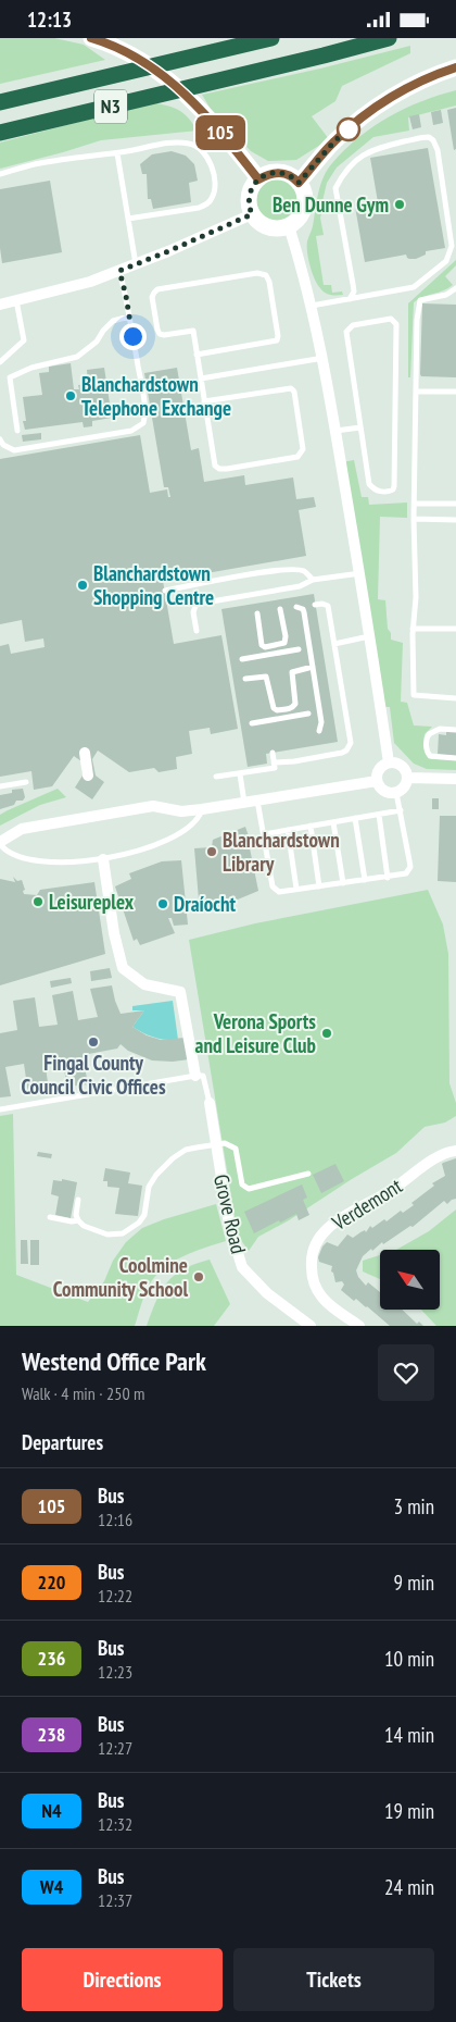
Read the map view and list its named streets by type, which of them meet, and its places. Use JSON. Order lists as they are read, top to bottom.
{
  "streets": {
    "highway": ["N3"],
    "street": ["Verdemont", "Grove Road"]
  },
  "places": [
    "Ben Dunne Gym",
    "Blanchardstown Telephone Exchange",
    "Blanchardstown Shopping Centre",
    "Blanchardstown Library",
    "Leisureplex",
    "Draíocht",
    "Verona Sports and Leisure Club",
    "Fingal County Council Civic Offices",
    "Coolmine Community School"
  ],
  "lines": ["bus line 105"],
  "north": "top left",
  "page": {
    "status": "12:13",
    "on_map": "105",
    "heading": [
      ["Westend Office Park", "Walk · 4 min · 250 m"],
      "Departures"
    ],
    "list": [
      {
        "mark": "105",
        "name": "Bus",
        "note": "12:16",
        "value": "3 min"
      },
      {
        "mark": "220",
        "name": "Bus",
        "note": "12:22",
        "value": "9 min"
      },
      {
        "mark": "236",
        "name": "Bus",
        "note": "12:23",
        "value": "10 min"
      },
      {
        "mark": "238",
        "name": "Bus",
        "note": "12:27",
        "value": "14 min"
      },
      {
        "mark": "N4",
        "name": "Bus",
        "note": "12:32",
        "value": "19 min"
      },
      {
        "mark": "W4",
        "name": "Bus",
        "note": "12:37",
        "value": "24 min"
      }
    ],
    "buttons": ["Directions", "Tickets"]
  }
}
